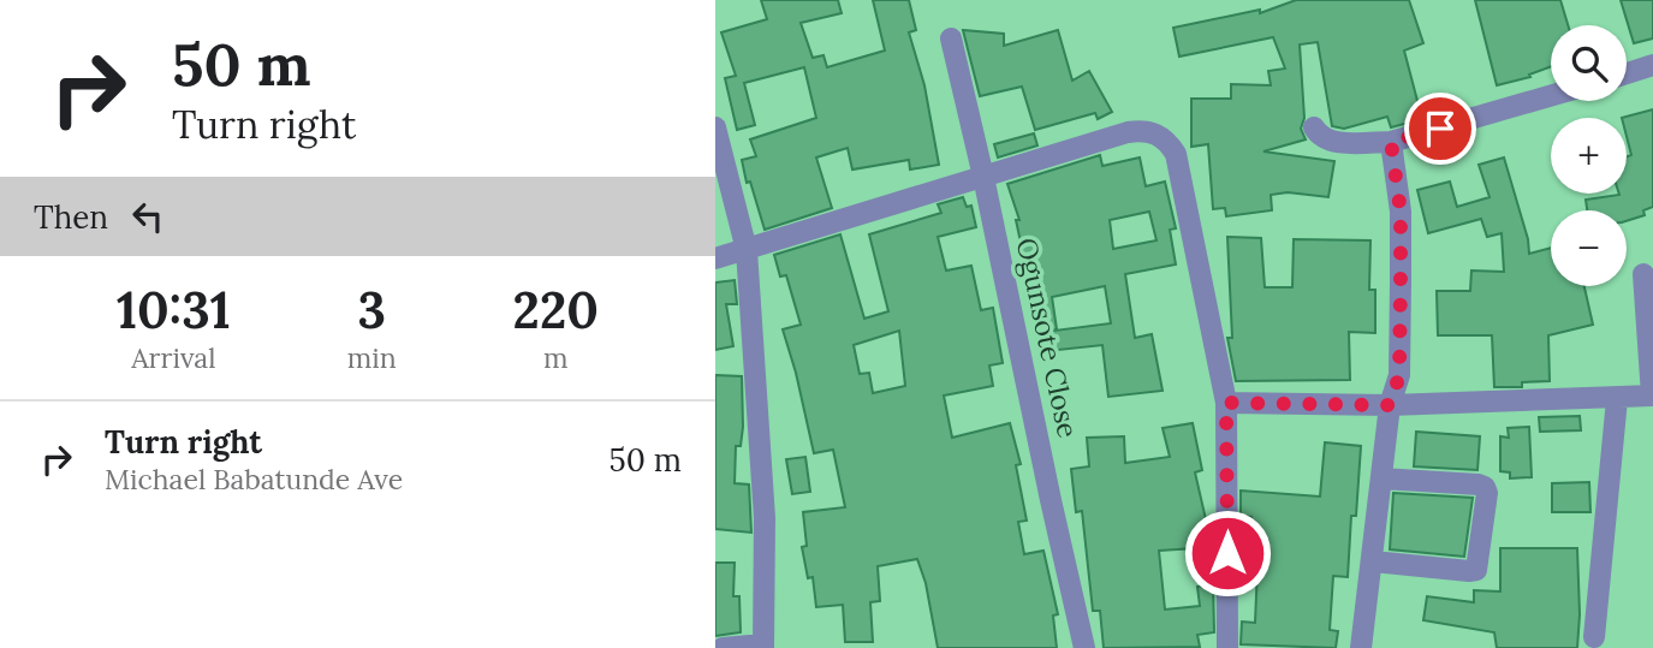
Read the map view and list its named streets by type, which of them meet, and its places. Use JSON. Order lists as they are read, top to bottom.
{
  "streets": {
    "street": ["Ogunsote Close"]
  },
  "page": {
    "turn": ["50 m", "Turn right"],
    "map_buttons": ["+", "−"],
    "then": "Then",
    "eta": [
      "10:31",
      "Arrival",
      "3",
      "min",
      "220",
      "m"
    ],
    "list": [
      {
        "name": "Turn right",
        "note": "Michael Babatunde Ave",
        "value": "50 m"
      }
    ]
  }
}
